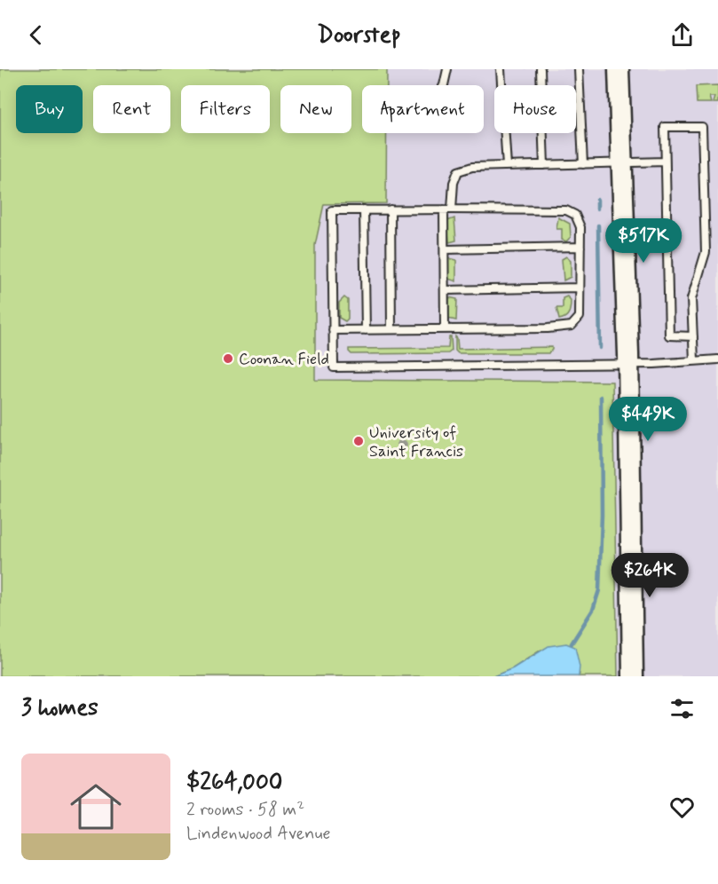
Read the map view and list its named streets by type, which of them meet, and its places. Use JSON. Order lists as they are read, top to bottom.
{
  "places": ["Coonan Field", "University of Saint Francis"],
  "page": {
    "header": "Doorstep",
    "chip": [
      "Buy",
      "Rent",
      "Filters",
      "New",
      "Apartment",
      "House"
    ],
    "price": ["$517K", "$449K", "$264K"],
    "heading": "3 homes",
    "list": [
      {
        "name": "$264,000",
        "note": "2 rooms · 58 m² · Lindenwood Avenue"
      }
    ]
  }
}
